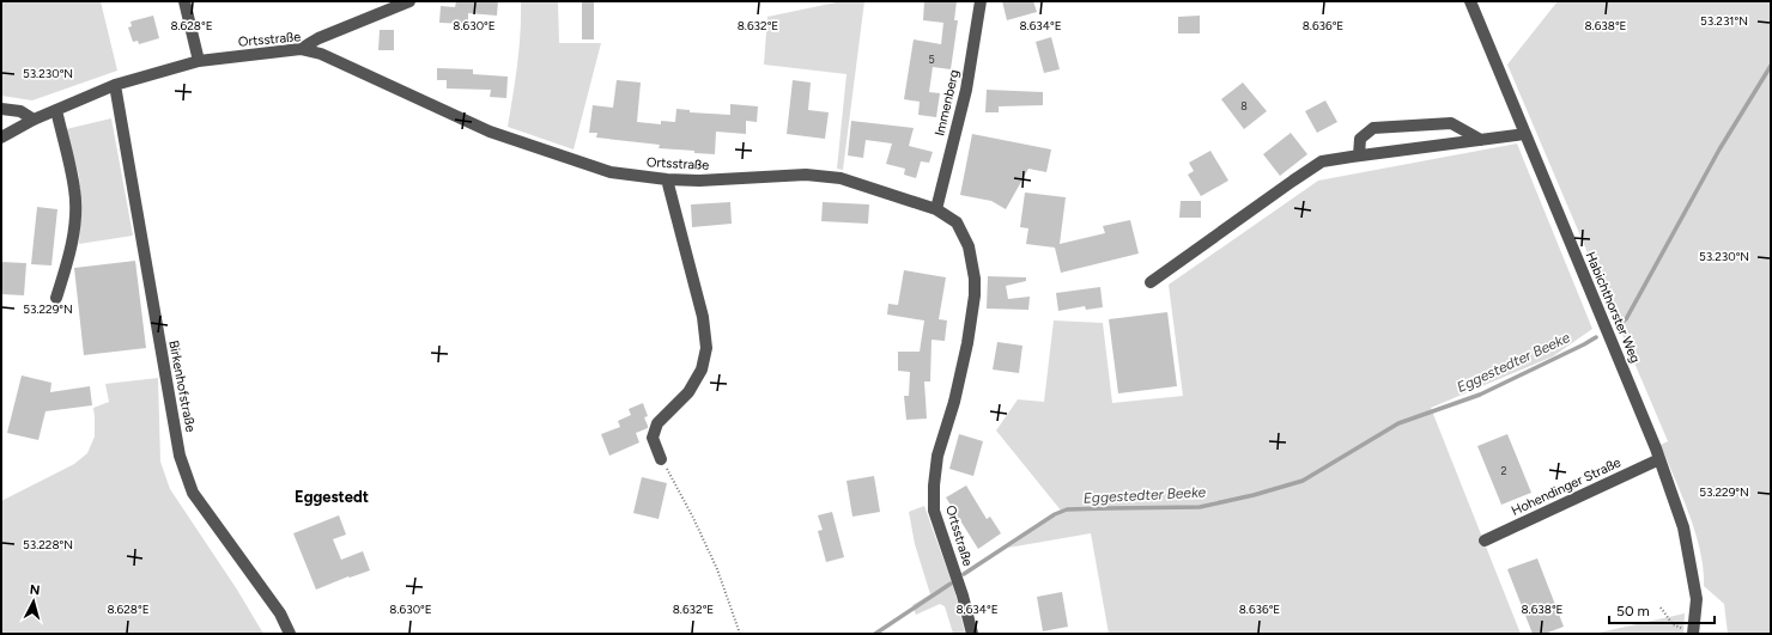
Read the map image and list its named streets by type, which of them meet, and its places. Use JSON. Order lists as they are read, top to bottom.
{
  "streets": {
    "street": [
      "Ortsstraße",
      "Immenberg",
      "Habichthorster Weg",
      "Birkenhofstraße",
      "Hohendinger Straße"
    ]
  },
  "crossings": [
    ["Ortsstraße", "Immenberg"],
    ["Ortsstraße", "Birkenhofstraße"],
    ["Habichthorster Weg", "Hohendinger Straße"]
  ],
  "districts": ["Eggestedt"],
  "water": ["Eggestedter Beeke"],
  "house_numbers": ["5", "8", "2"],
  "scale_bar": "50 m",
  "north": "top",
  "coordinates": [
    "53.231°N",
    "8.628°E",
    "8.630°E",
    "8.632°E",
    "8.634°E",
    "8.636°E",
    "8.638°E",
    "53.230°N",
    "53.229°N",
    "53.228°N"
  ]
}
